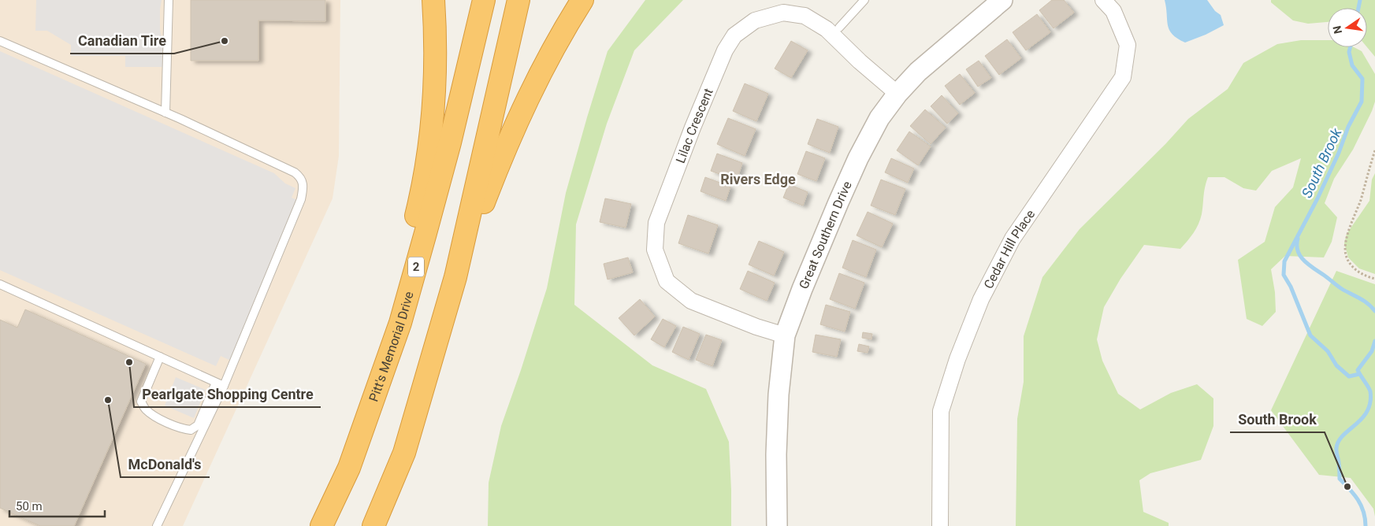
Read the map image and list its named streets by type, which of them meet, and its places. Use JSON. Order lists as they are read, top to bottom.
{
  "streets": {
    "highway": ["2", "Pitt's Memorial Drive"],
    "street": ["Lilac Crescent", "Great Southern Drive", "Cedar Hill Place"]
  },
  "crossings": [
    ["Lilac Crescent", "Great Southern Drive"]
  ],
  "districts": ["Rivers Edge"],
  "water": ["South Brook"],
  "places": [
    "Canadian Tire",
    "Pearlgate Shopping Centre",
    "McDonald's",
    "South Brook"
  ],
  "scale_bar": "50 m",
  "north": "left"
}
